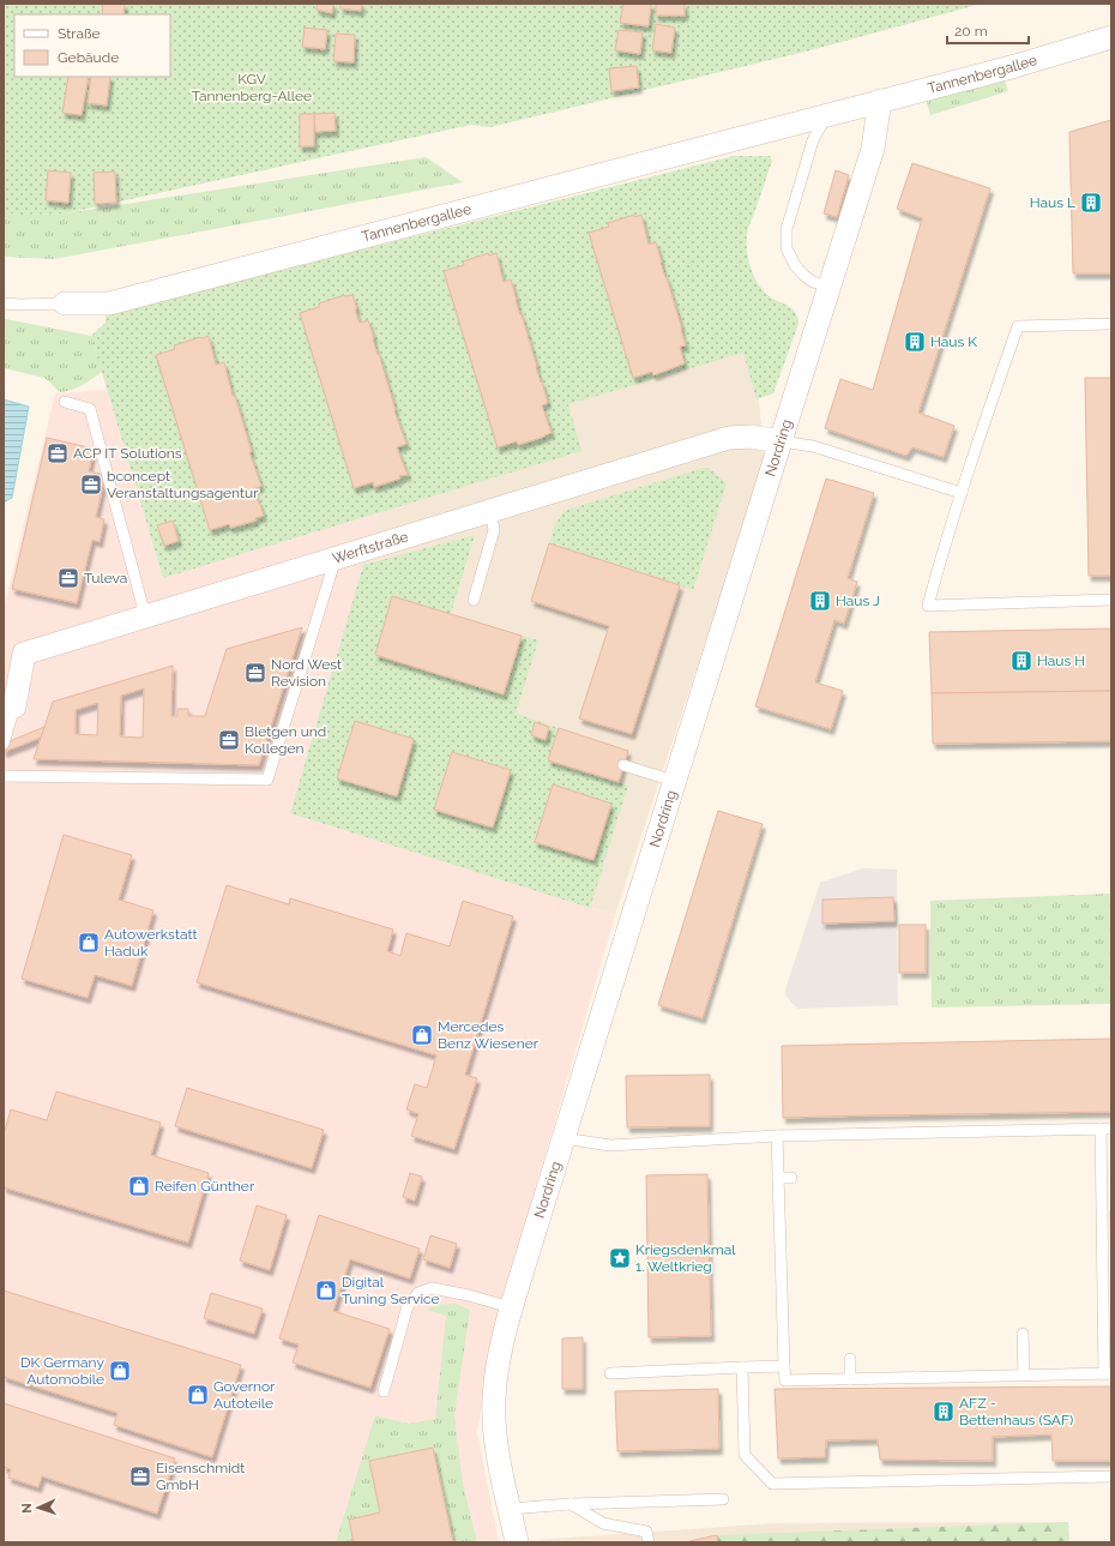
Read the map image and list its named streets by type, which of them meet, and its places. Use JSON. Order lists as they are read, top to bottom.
{
  "streets": {
    "street": ["Tannenbergallee", "Nordring", "Werftstraße"]
  },
  "crossings": [
    ["Tannenbergallee", "Nordring"],
    ["Nordring", "Werftstraße"]
  ],
  "parks": ["KGV Tannenberg-Allee"],
  "places": {
    "building": [
      "Haus L",
      "Haus K",
      "Haus J",
      "Haus H",
      "AFZ - Bettenhaus (SAF)"
    ],
    "office": [
      "ACP IT Solutions",
      "bconcept Veranstaltungsagentur",
      "Tuleva",
      "Nord West Revision",
      "Bletgen und Kollegen",
      "Eisenschmidt GmbH"
    ],
    "shop": [
      "Autowerkstatt Haduk",
      "Mercedes Benz Wiesener",
      "Reifen Günther",
      "Digital Tuning Service",
      "DK Germany Automobile",
      "Governor Autoteile"
    ],
    "place": ["Kriegsdenkmal 1. Weltkrieg"]
  },
  "legend": ["Straße", "Gebäude"],
  "scale_bar": "20 m",
  "north": "left"
}
